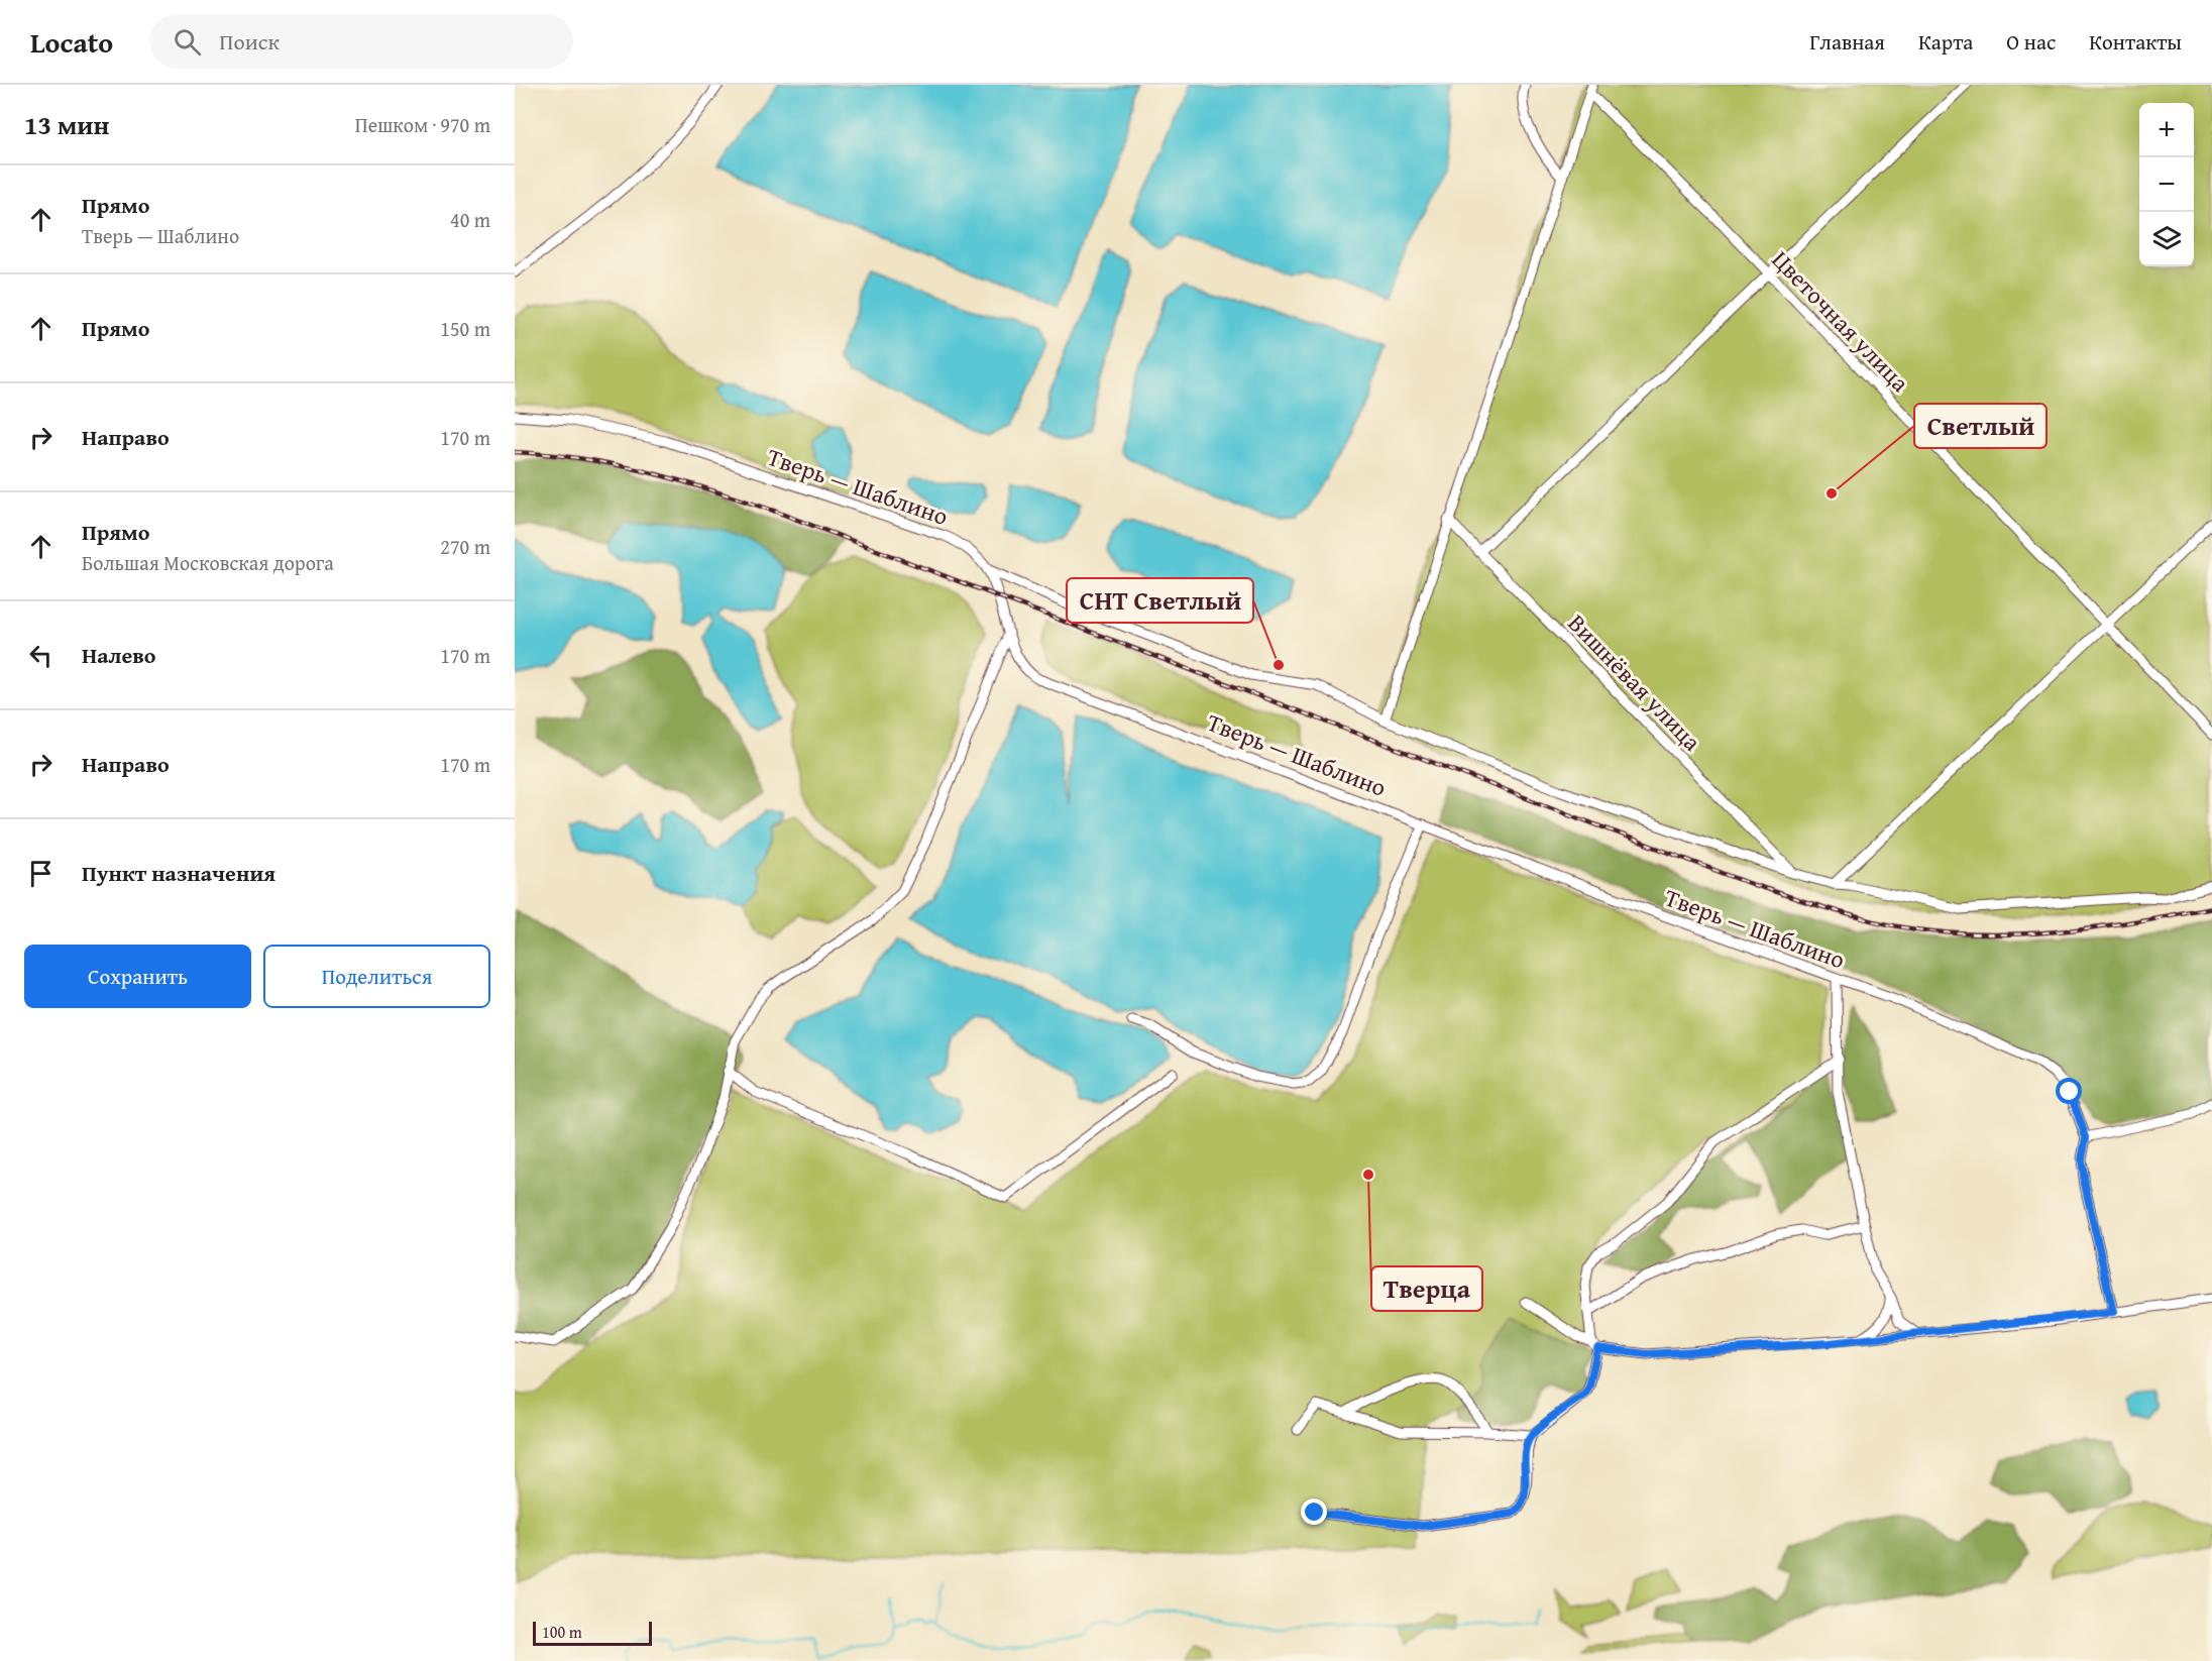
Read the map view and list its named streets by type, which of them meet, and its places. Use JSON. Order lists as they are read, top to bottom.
{
  "streets": {
    "street": ["Цветочная улица", "Тверь — Шаблино", "Вишнёвая улица"]
  },
  "places": ["Светлый", "СНТ Светлый", "Тверца"],
  "scale_bar": "100 m",
  "page": {
    "header": "Locato",
    "search": "Поиск",
    "nav": [
      "Главная",
      "Карта",
      "О нас",
      "Контакты"
    ],
    "heading": ["13 мин", "Пешком · 970 m"],
    "map_buttons": ["+", "−"],
    "list": [
      ["Прямо", "Тверь — Шаблино", "40 m"],
      ["Прямо", "150 m"],
      ["Направо", "170 m"],
      ["Прямо", "Большая Московская дорога", "270 m"],
      ["Налево", "170 m"],
      ["Направо", "170 m"],
      "Пункт назначения"
    ],
    "buttons": ["Сохранить", "Поделиться"],
    "scale": "100 m"
  }
}
